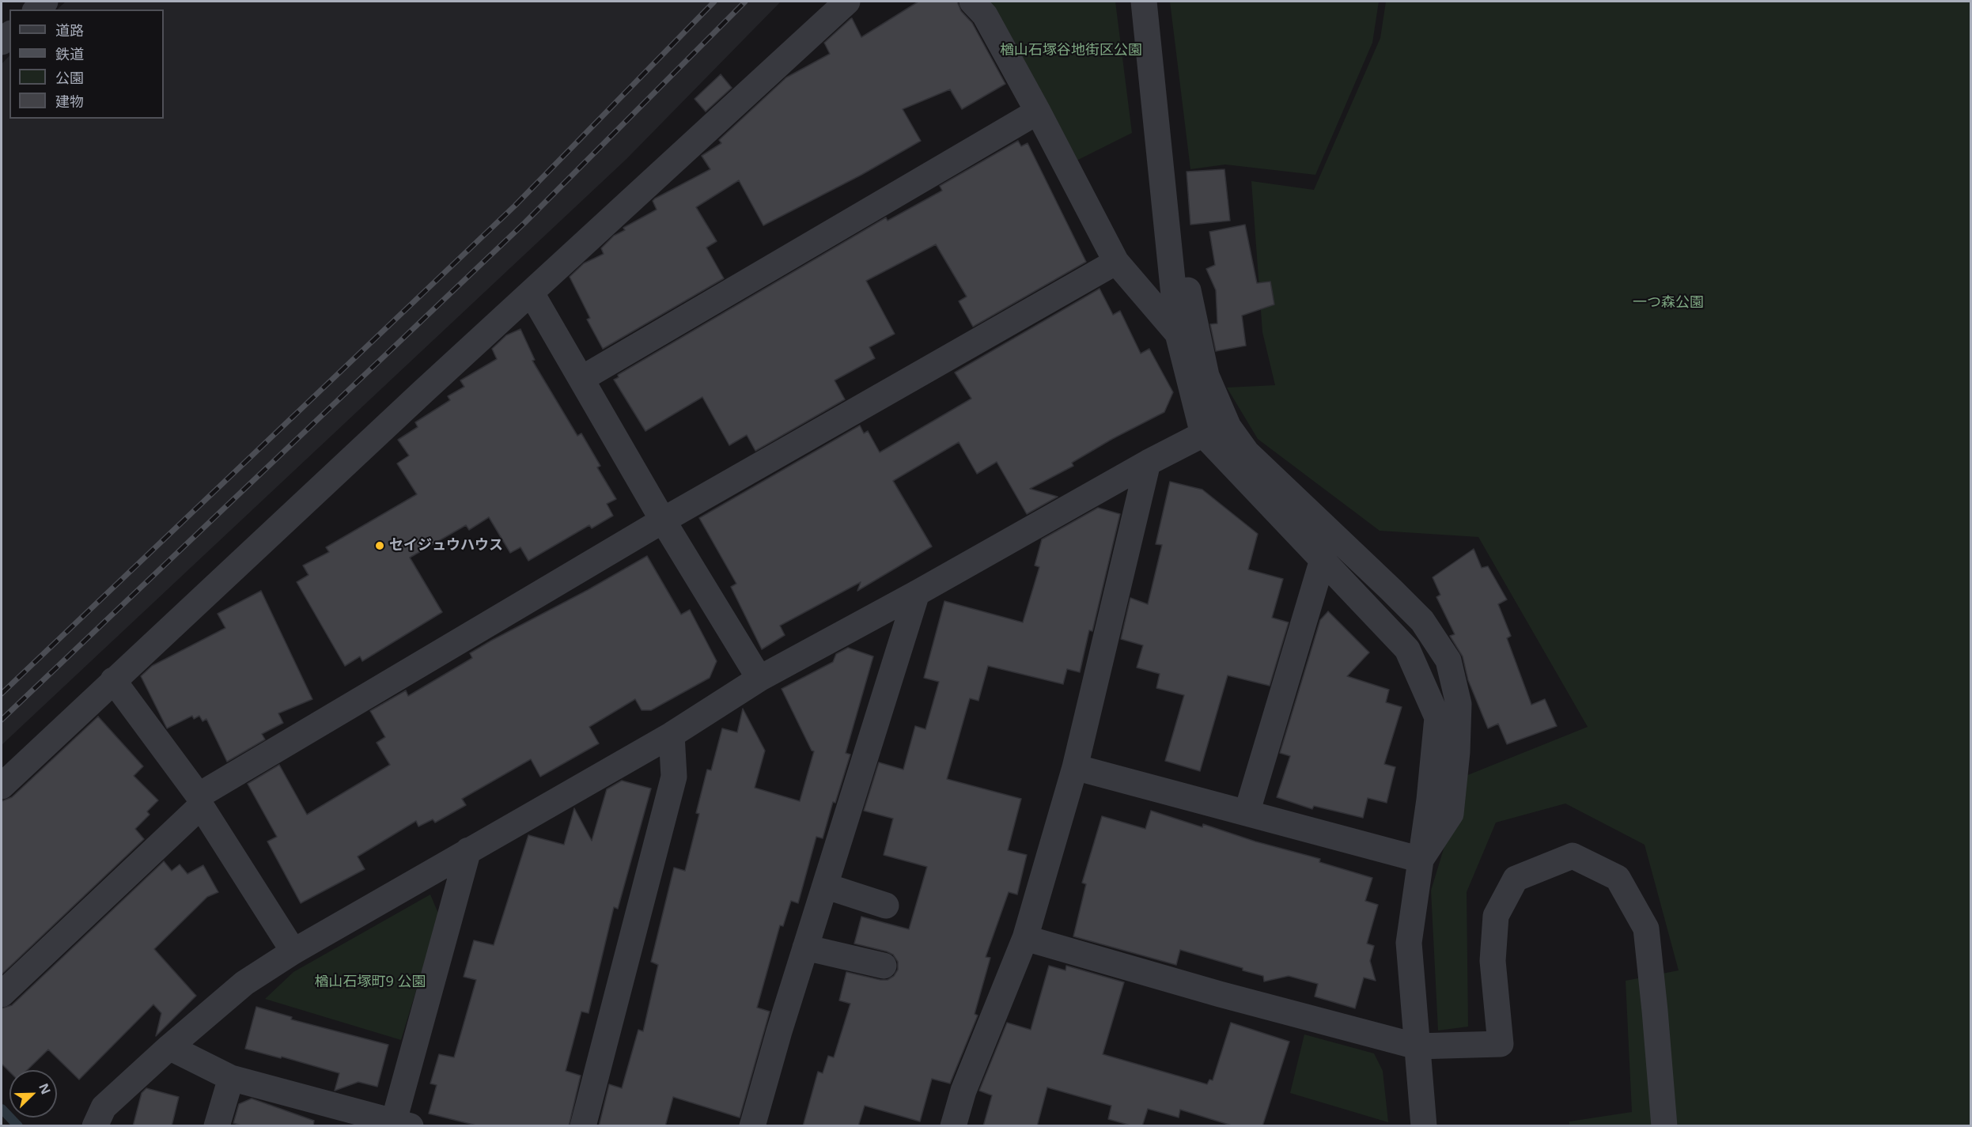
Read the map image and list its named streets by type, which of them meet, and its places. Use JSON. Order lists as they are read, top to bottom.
{
  "parks": ["楢山石塚谷地街区公園", "一つ森公園", "楢山石塚町9 公園"],
  "places": ["セイジュウハウス"],
  "legend": [
    "道路",
    "鉄道",
    "公園",
    "建物"
  ],
  "north": "top right"
}
